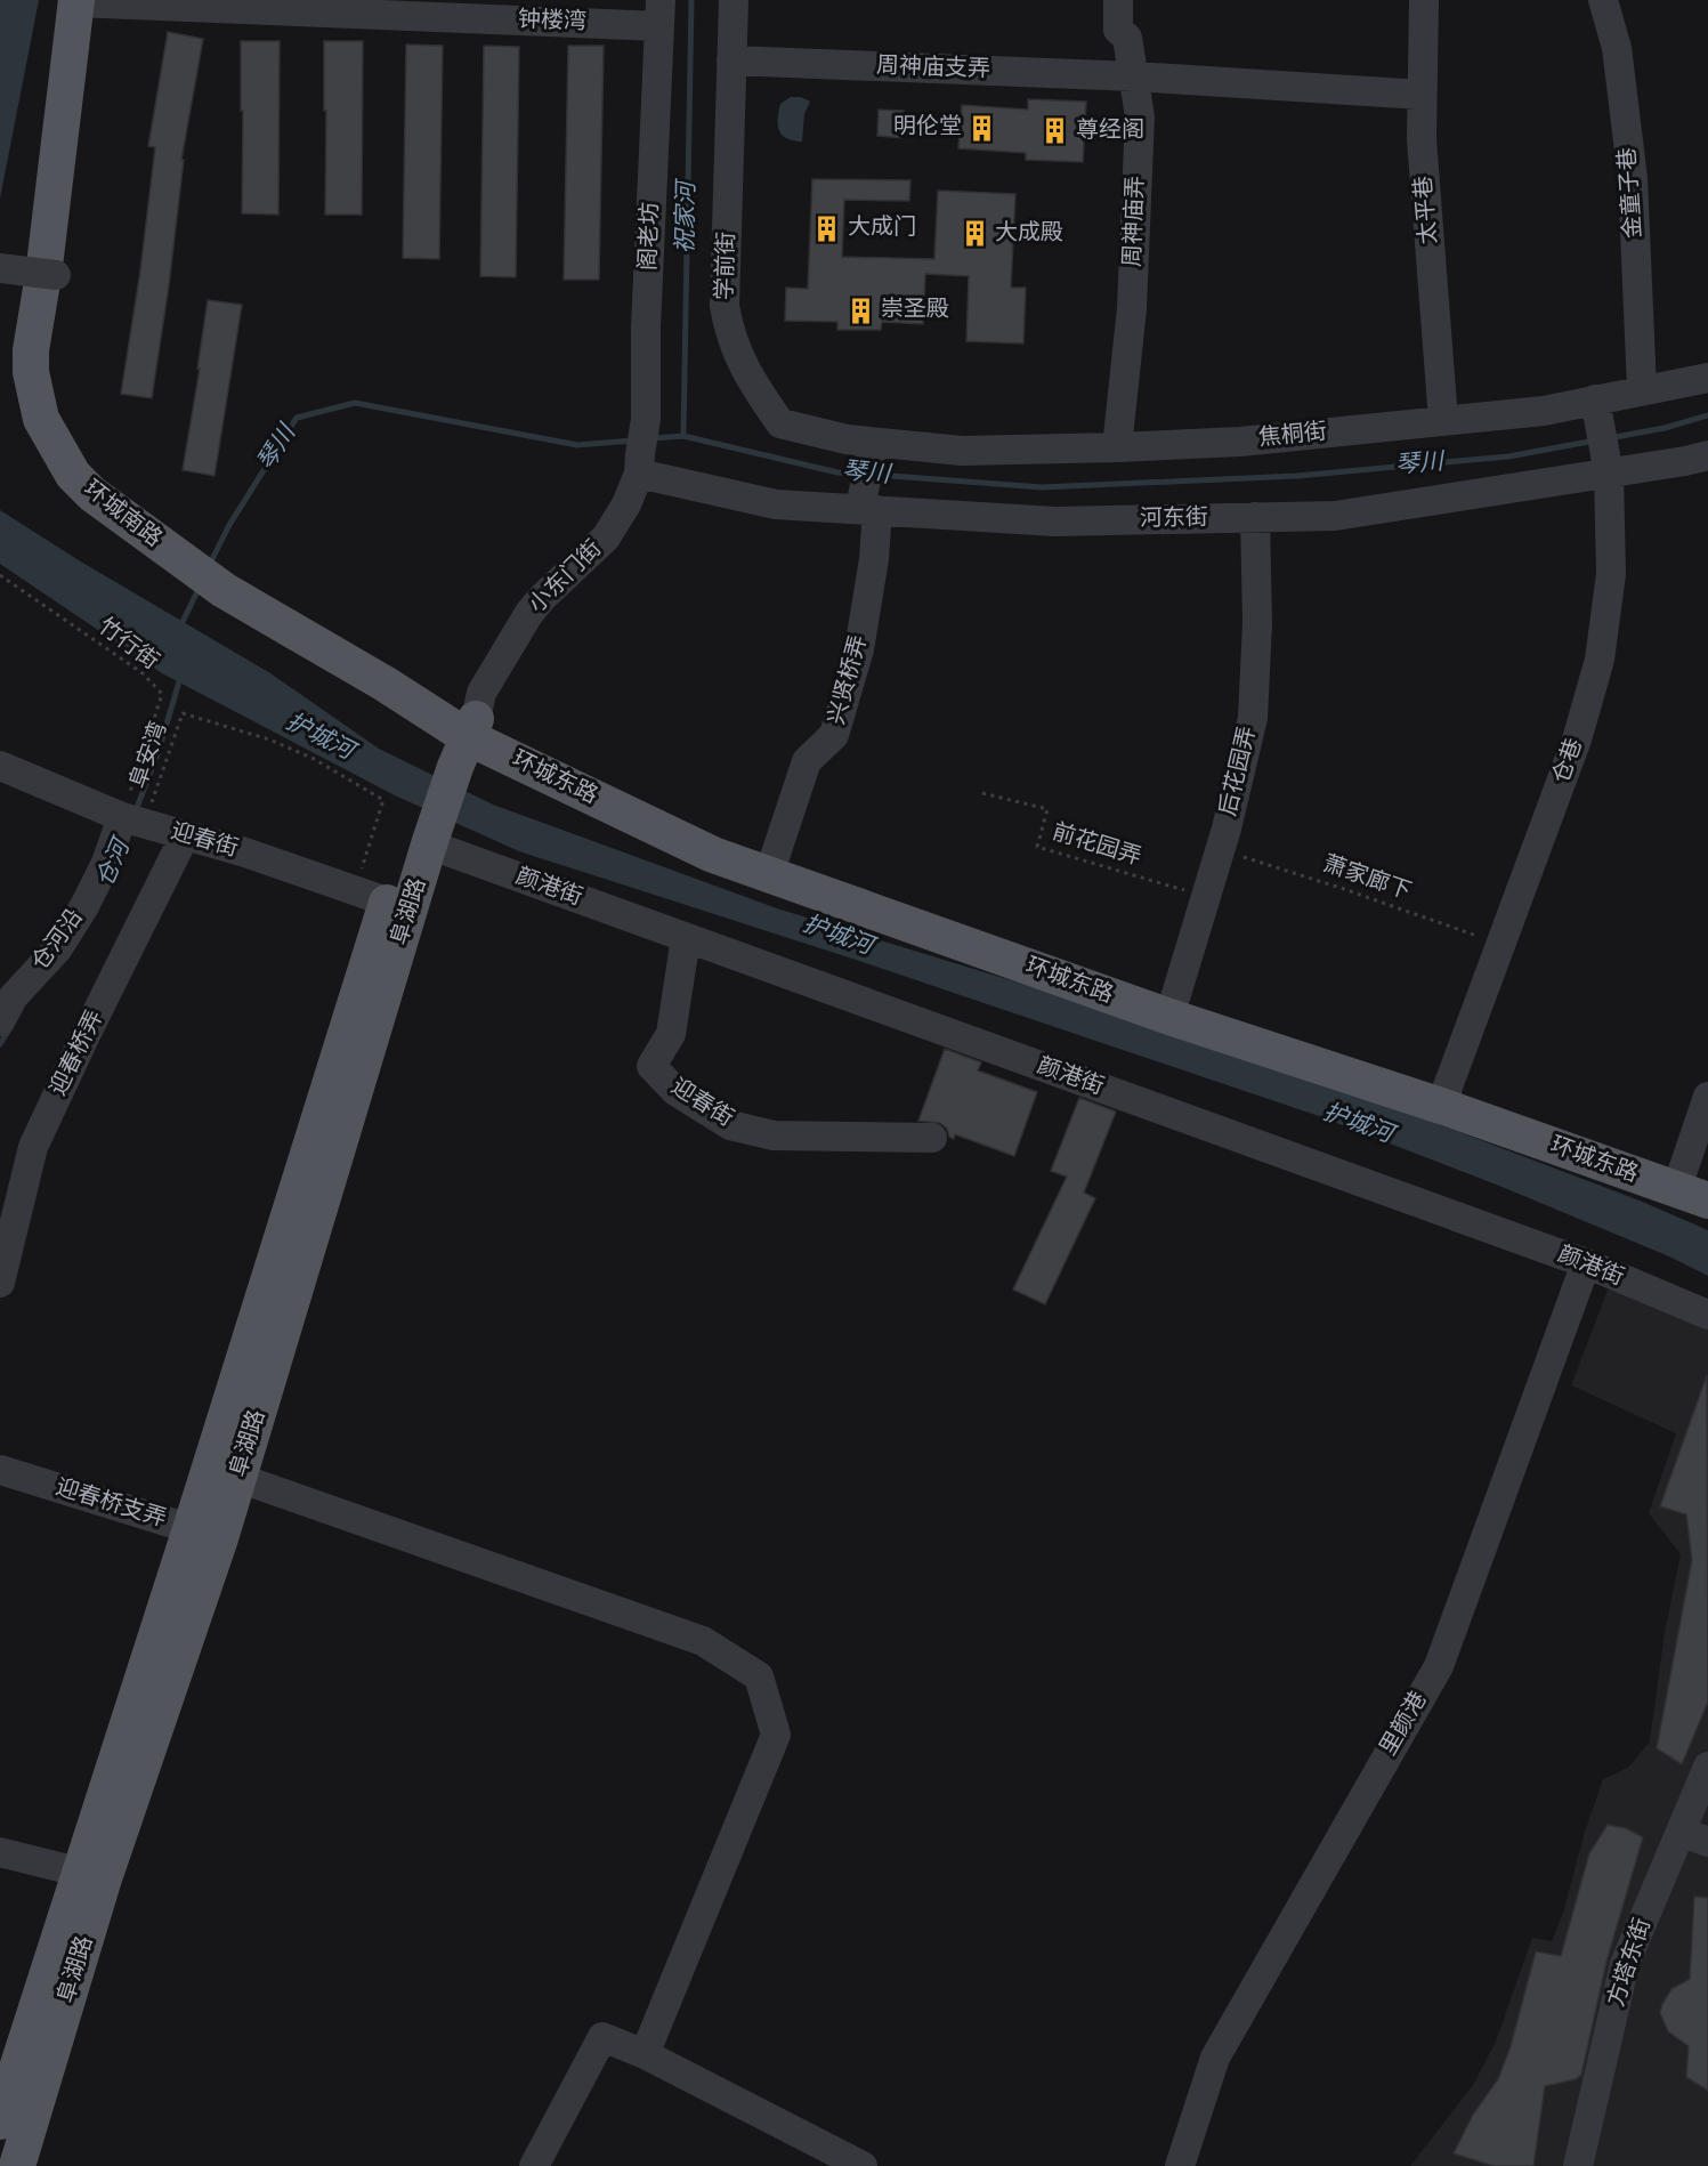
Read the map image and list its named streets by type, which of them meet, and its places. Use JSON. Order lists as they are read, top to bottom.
{
  "streets": {
    "main road": ["环城南路", "环城东路", "阜湖路"],
    "street": [
      "钟楼湾",
      "周神庙支弄",
      "金童子巷",
      "太平巷",
      "周神庙弄",
      "阁老坊",
      "学前街",
      "焦桐街",
      "河东街",
      "小东门街",
      "兴贤桥弄",
      "仓巷",
      "后花园弄",
      "迎春街",
      "颜港街",
      "仓河沿",
      "迎春桥弄",
      "迎春桥支弄",
      "里颜港",
      "方塔东街"
    ],
    "path": [
      "竹行街",
      "阜安湾",
      "前花园弄",
      "萧家廊下"
    ]
  },
  "crossings": [
    ["钟楼湾", "阁老坊"],
    ["钟楼湾", "环城南路"],
    ["周神庙支弄", "太平巷"],
    ["周神庙支弄", "周神庙弄"],
    ["周神庙支弄", "学前街"],
    ["金童子巷", "焦桐街"],
    ["太平巷", "焦桐街"],
    ["周神庙弄", "焦桐街"],
    ["阁老坊", "河东街"],
    ["阁老坊", "小东门街"],
    ["学前街", "焦桐街"],
    ["学前街", "兴贤桥弄"],
    ["焦桐街", "兴贤桥弄"],
    ["焦桐街", "仓巷"],
    ["环城南路", "小东门街"],
    ["环城南路", "环城东路"],
    ["环城南路", "阜湖路"],
    ["河东街", "小东门街"],
    ["河东街", "兴贤桥弄"],
    ["河东街", "仓巷"],
    ["河东街", "后花园弄"],
    ["小东门街", "环城东路"],
    ["小东门街", "阜湖路"],
    ["竹行街", "阜安湾"],
    ["竹行街", "迎春街"],
    ["竹行街", "仓河沿"],
    ["竹行街", "迎春桥弄"],
    ["兴贤桥弄", "环城东路"],
    ["阜安湾", "迎春街"],
    ["阜安湾", "仓河沿"],
    ["阜安湾", "迎春桥弄"],
    ["仓巷", "环城东路"],
    ["仓巷", "萧家廊下"],
    ["后花园弄", "环城东路"],
    ["后花园弄", "前花园弄"],
    ["后花园弄", "萧家廊下"],
    ["环城东路", "阜湖路"],
    ["迎春街", "颜港街"],
    ["迎春街", "阜湖路"],
    ["迎春街", "仓河沿"],
    ["迎春街", "迎春桥弄"],
    ["颜港街", "阜湖路"],
    ["颜港街", "里颜港"],
    ["阜湖路", "迎春桥支弄"],
    ["仓河沿", "迎春桥弄"]
  ],
  "water": [
    "祝家河",
    "琴川",
    "护城河",
    "仓河"
  ],
  "places": {
    "building": [
      "明伦堂",
      "尊经阁",
      "大成门",
      "大成殿",
      "崇圣殿"
    ]
  }
}
